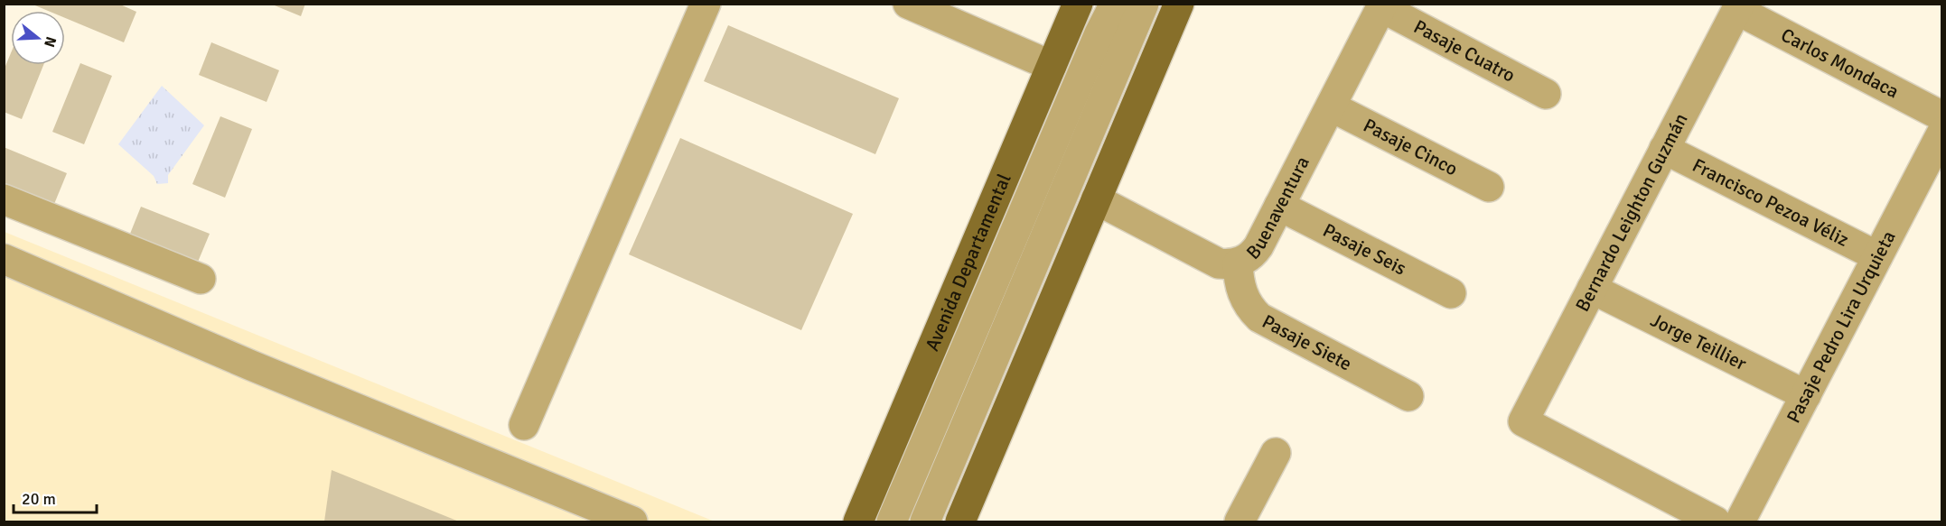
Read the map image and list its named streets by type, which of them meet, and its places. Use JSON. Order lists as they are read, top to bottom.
{
  "streets": {
    "main road": ["Avenida Departamental"],
    "street": [
      "Pasaje Cuatro",
      "Carlos Mondaca",
      "Pasaje Cinco",
      "Francisco Pezoa Véliz",
      "Buenaventura",
      "Bernardo Leighton Guzmán",
      "Pasaje Seis",
      "Pasaje Pedro Lira Urquieta",
      "Pasaje Siete",
      "Jorge Teillier"
    ]
  },
  "crossings": [
    ["Pasaje Cuatro", "Buenaventura"],
    ["Carlos Mondaca", "Bernardo Leighton Guzmán"],
    ["Pasaje Cinco", "Buenaventura"],
    ["Francisco Pezoa Véliz", "Bernardo Leighton Guzmán"],
    ["Francisco Pezoa Véliz", "Pasaje Pedro Lira Urquieta"],
    ["Buenaventura", "Pasaje Seis"],
    ["Buenaventura", "Pasaje Siete"],
    ["Bernardo Leighton Guzmán", "Jorge Teillier"],
    ["Pasaje Pedro Lira Urquieta", "Jorge Teillier"]
  ],
  "scale_bar": "20 m",
  "north": "right"
}
